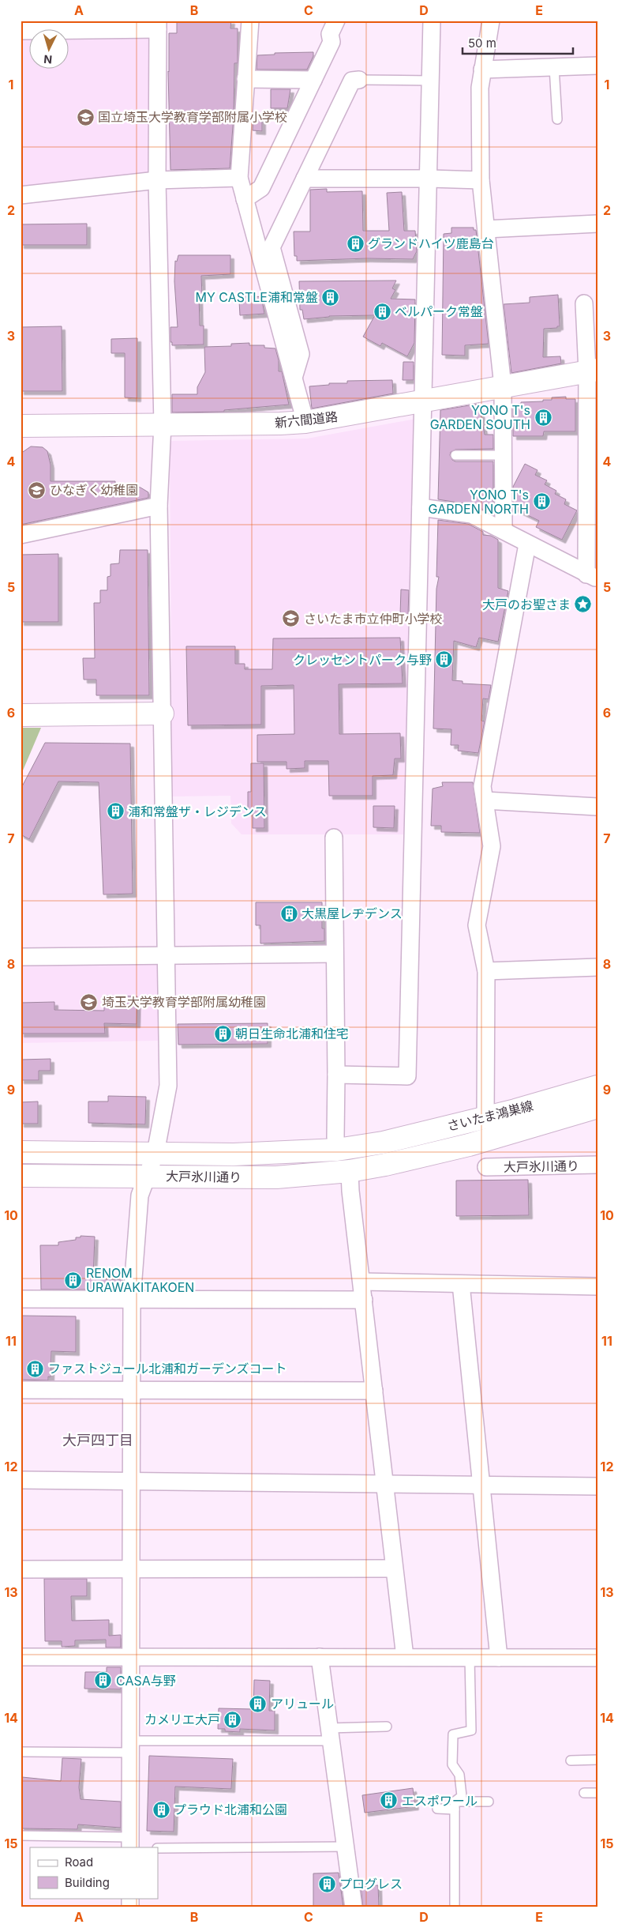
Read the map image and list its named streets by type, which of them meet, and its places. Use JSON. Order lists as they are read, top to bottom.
{
  "streets": {
    "main road": ["新六間道路", "さいたま鴻巣線", "大戸氷川通り"]
  },
  "crossings": [
    ["さいたま鴻巣線", "大戸氷川通り"]
  ],
  "districts": ["大戸四丁目"],
  "places": {
    "school or university": [
      "国立埼玉大学教育学部附属小学校",
      "ひなぎく幼稚園",
      "さいたま市立仲町小学校",
      "埼玉大学教育学部附属幼稚園"
    ],
    "building": [
      "グランドハイツ鹿島台",
      "MY CASTLE浦和常盤",
      "ベルパーク常盤",
      "YONO T's GARDEN SOUTH",
      "YONO T's GARDEN NORTH",
      "クレッセントパーク与野",
      "浦和常盤ザ・レジデンス",
      "大黒屋レヂデンス",
      "朝日生命北浦和住宅",
      "RENOM URAWAKITAKOEN",
      "ファストジュール北浦和ガーデンズコート",
      "CASA与野",
      "アリュール",
      "カメリエ大戸",
      "エスポワール",
      "プラウド北浦和公園",
      "プログレス"
    ],
    "place": ["大戸のお聖さま"]
  },
  "legend": ["Road", "Building"],
  "scale_bar": "50 m",
  "north": "bottom",
  "grid": {
    "columns": [
      "A",
      "B",
      "C",
      "D",
      "E"
    ],
    "rows": [
      "1",
      "2",
      "3",
      "4",
      "5",
      "6",
      "7",
      "8",
      "9",
      "10",
      "11",
      "12",
      "13",
      "14",
      "15"
    ]
  }
}
